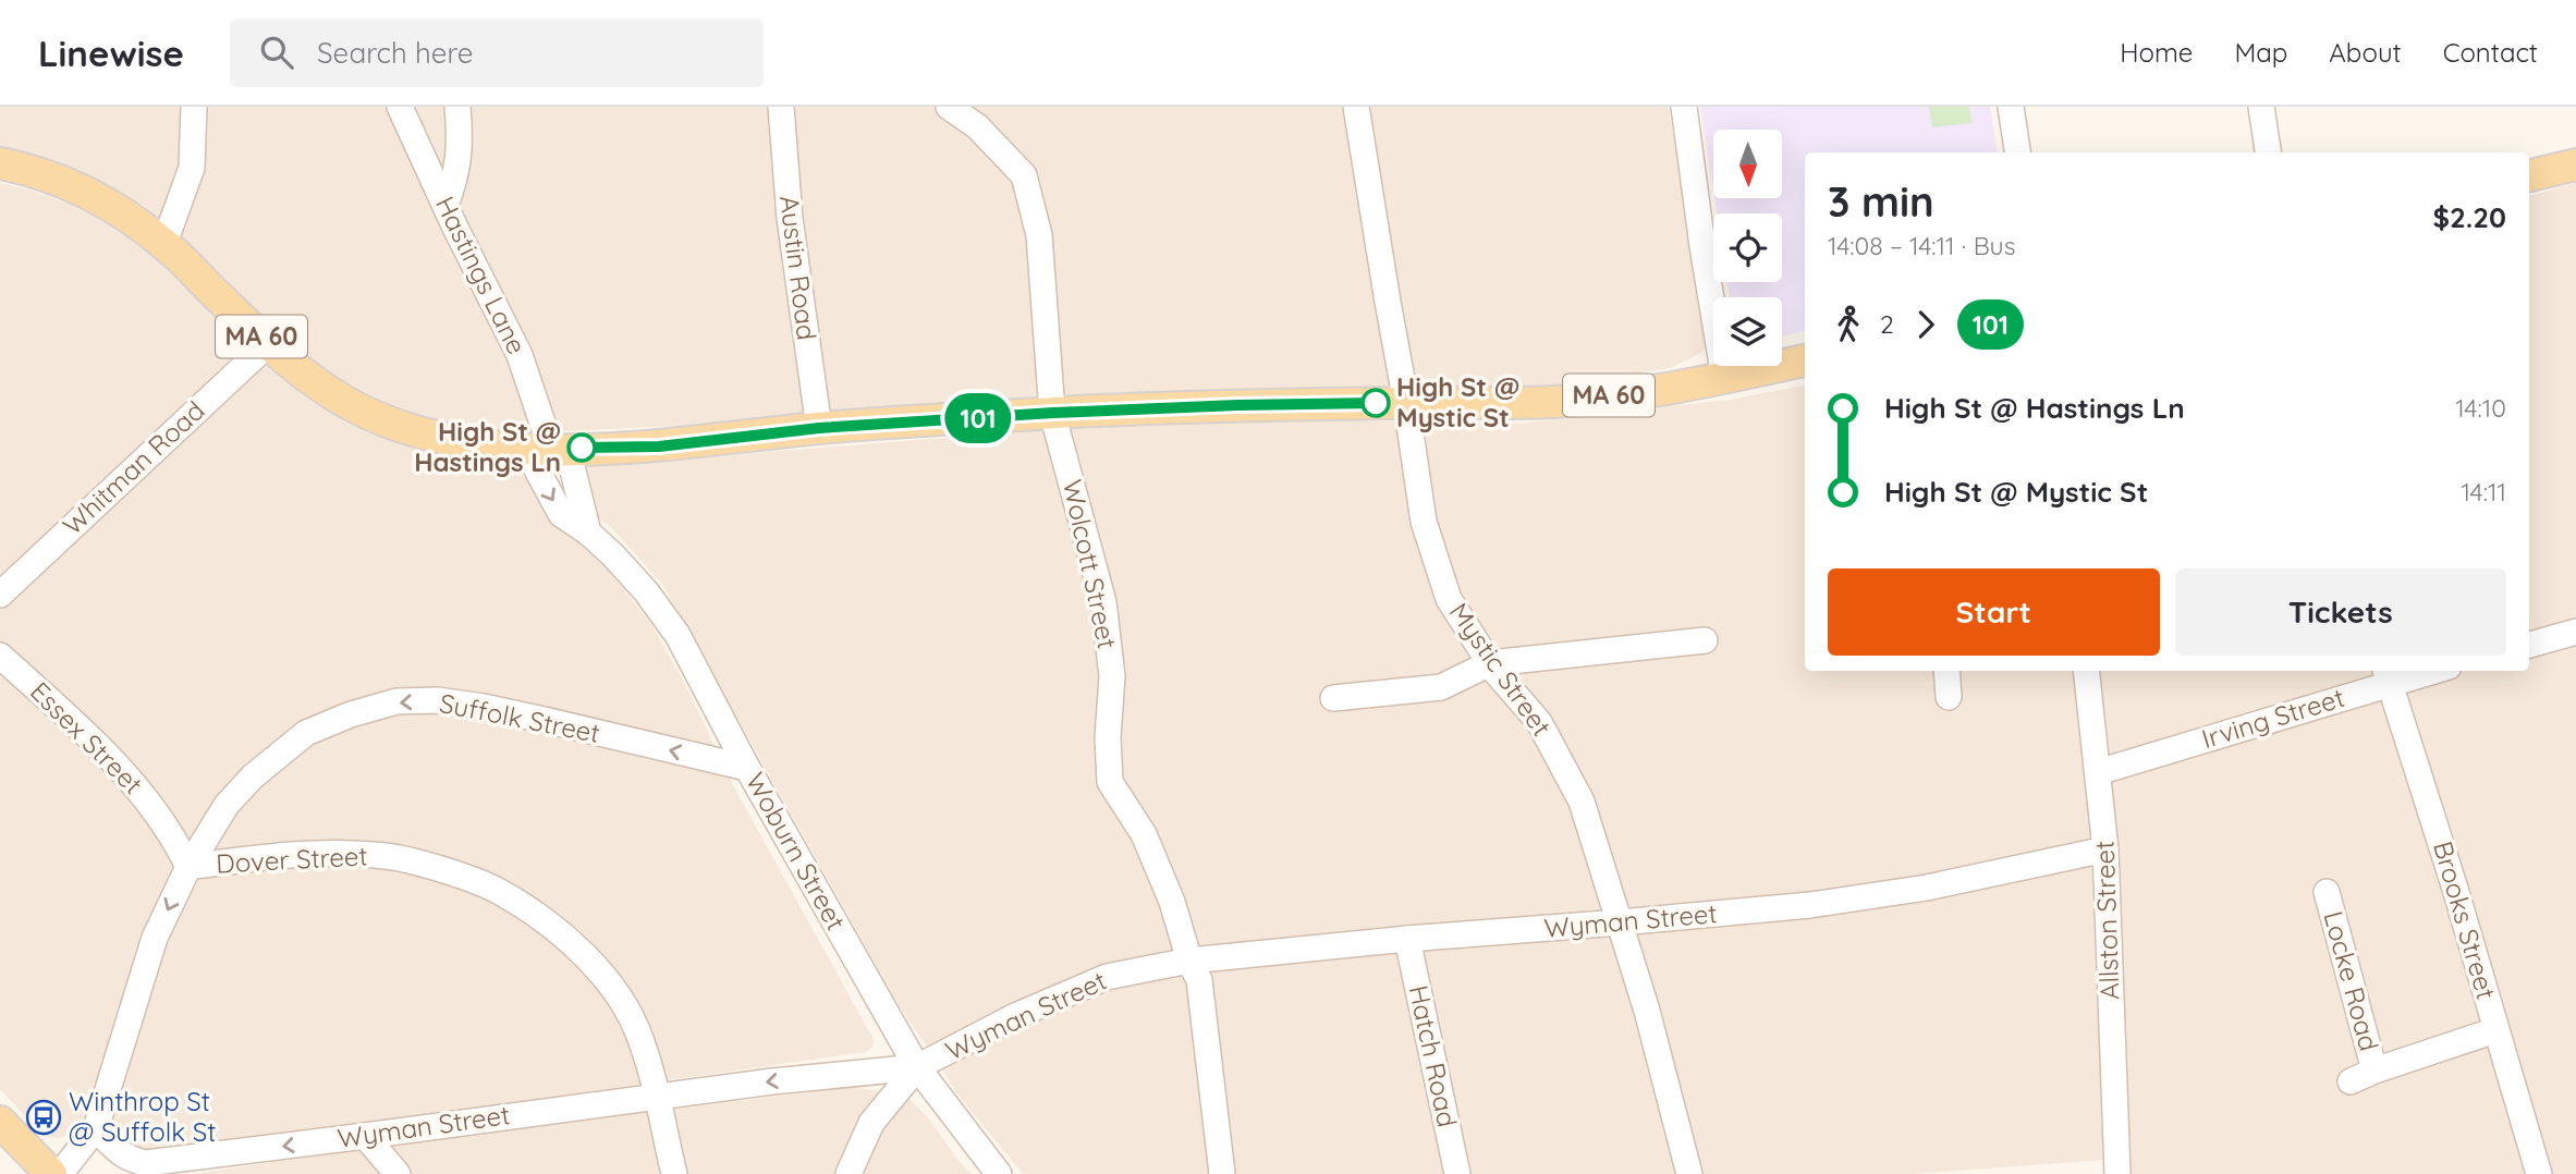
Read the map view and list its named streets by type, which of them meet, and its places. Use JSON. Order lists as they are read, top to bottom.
{
  "streets": {
    "main road": ["MA 60"],
    "street": [
      "Austin Road",
      "Hastings Lane",
      "Whitman Road",
      "Wolcott Street",
      "Mystic Street",
      "Suffolk Street",
      "Irving Street",
      "Essex Street",
      "Woburn Street",
      "Dover Street",
      "Allston Street",
      "Brooks Street",
      "Wyman Street",
      "Locke Road",
      "Hatch Road"
    ]
  },
  "crossings": [
    ["Austin Road", "MA 60"],
    ["Hastings Lane", "MA 60"],
    ["Hastings Lane", "Woburn Street"],
    ["MA 60", "Whitman Road"],
    ["MA 60", "Wolcott Street"],
    ["MA 60", "Mystic Street"],
    ["MA 60", "Woburn Street"],
    ["Wolcott Street", "Wyman Street"],
    ["Mystic Street", "Wyman Street"],
    ["Suffolk Street", "Essex Street"],
    ["Suffolk Street", "Woburn Street"],
    ["Suffolk Street", "Dover Street"],
    ["Suffolk Street", "Wyman Street"],
    ["Irving Street", "Allston Street"],
    ["Irving Street", "Brooks Street"],
    ["Essex Street", "Dover Street"],
    ["Woburn Street", "Wyman Street"],
    ["Dover Street", "Wyman Street"],
    ["Allston Street", "Wyman Street"],
    ["Wyman Street", "Hatch Road"]
  ],
  "one_way": ["Suffolk Street"],
  "places": {
    "other": ["High St @ Mystic St", "High St @ Hastings Ln"],
    "bus stop": ["Winthrop St @ Suffolk St"]
  },
  "lines": ["bus line 101"],
  "north": "bottom",
  "page": {
    "header": "Linewise",
    "search": "Search here",
    "nav": [
      "Home",
      "Map",
      "About",
      "Contact"
    ],
    "on_map": "101",
    "heading": ["3 min", "14:08 – 14:11 · Bus", "$2.20"],
    "legs": ["2", "101"],
    "list": [
      {
        "name": "High St @ Hastings Ln",
        "value": "14:10"
      },
      {
        "name": "High St @ Mystic St",
        "value": "14:11"
      }
    ],
    "buttons": ["Start", "Tickets"]
  }
}
